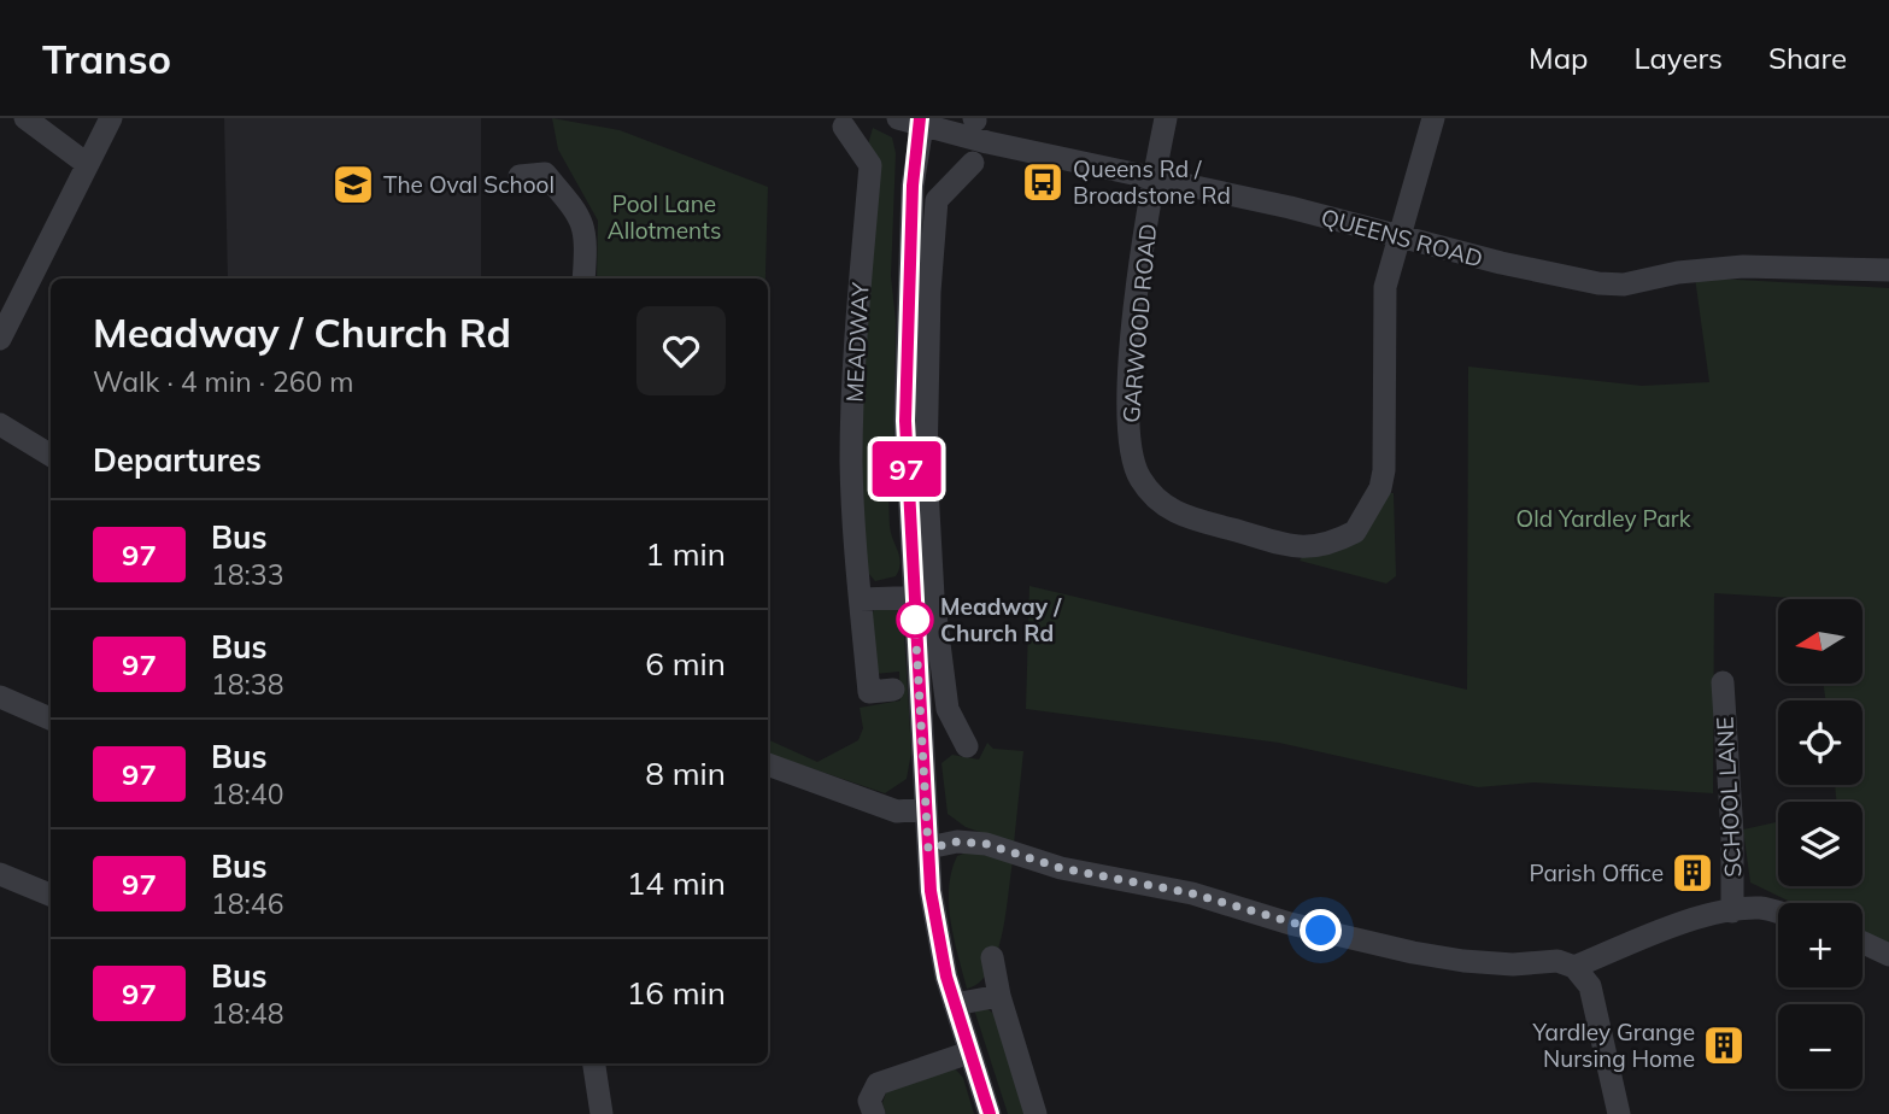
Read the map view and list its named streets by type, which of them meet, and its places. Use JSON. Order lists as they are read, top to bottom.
{
  "streets": {
    "street": [
      "QUEENS ROAD",
      "GARWOOD ROAD",
      "MEADWAY",
      "SCHOOL LANE"
    ]
  },
  "crossings": [
    ["QUEENS ROAD", "GARWOOD ROAD"]
  ],
  "parks": ["Pool Lane Allotments", "Old Yardley Park"],
  "places": {
    "bus stop": ["Queens Rd / Broadstone Rd"],
    "school or university": ["The Oval School"],
    "other": ["Meadway / Church Rd"],
    "building": ["Parish Office", "Yardley Grange Nursing Home"]
  },
  "lines": ["bus line 97"],
  "north": "left",
  "page": {
    "header": "Transo",
    "nav": ["Map", "Layers", "Share"],
    "on_map": "97",
    "heading": [
      ["Meadway / Church Rd", "Walk · 4 min · 260 m"],
      "Departures"
    ],
    "list": [
      {
        "mark": "97",
        "name": "Bus",
        "note": "18:33",
        "value": "1 min"
      },
      {
        "mark": "97",
        "name": "Bus",
        "note": "18:38",
        "value": "6 min"
      },
      {
        "mark": "97",
        "name": "Bus",
        "note": "18:40",
        "value": "8 min"
      },
      {
        "mark": "97",
        "name": "Bus",
        "note": "18:46",
        "value": "14 min"
      },
      {
        "mark": "97",
        "name": "Bus",
        "note": "18:48",
        "value": "16 min"
      }
    ],
    "map_buttons": ["+", "−"]
  }
}
